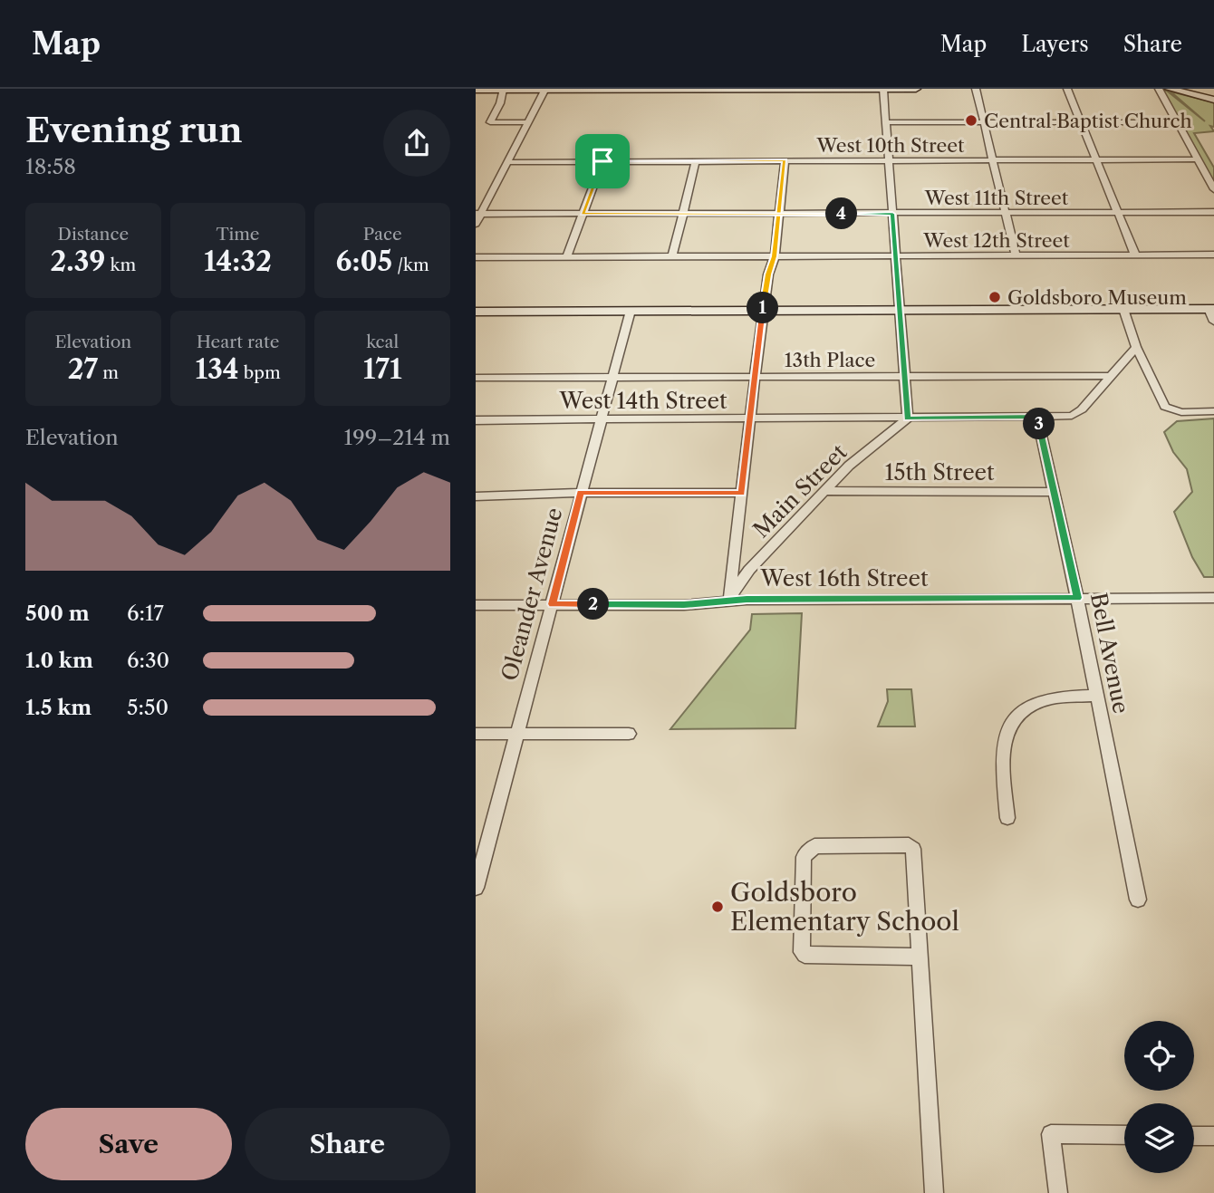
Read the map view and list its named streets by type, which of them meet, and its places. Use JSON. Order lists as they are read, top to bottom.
{
  "streets": {
    "street": [
      "West 10th Street",
      "West 11th Street",
      "West 12th Street",
      "13th Place",
      "West 14th Street",
      "15th Street",
      "Main Street",
      "West 16th Street",
      "Oleander Avenue",
      "Bell Avenue"
    ]
  },
  "crossings": [
    ["13th Place", "West 14th Street"],
    ["13th Place", "Oleander Avenue"],
    ["West 14th Street", "Main Street"],
    ["West 14th Street", "Oleander Avenue"],
    ["West 14th Street", "Bell Avenue"],
    ["15th Street", "Main Street"],
    ["15th Street", "Bell Avenue"],
    ["Main Street", "West 16th Street"],
    ["West 16th Street", "Oleander Avenue"],
    ["West 16th Street", "Bell Avenue"]
  ],
  "places": ["Central Baptist Church", "Goldsboro Museum", "Goldsboro Elementary School"],
  "page": {
    "header": "Map",
    "nav": ["Map", "Layers", "Share"],
    "heading": ["Evening run", "18:58"],
    "stats": [
      ["Distance", "2.39 km"],
      ["Time", "14:32"],
      ["Pace", "6:05 /km"],
      ["Elevation", "27 m"],
      ["Heart rate", "134 bpm"],
      ["kcal", "171"]
    ],
    "pins": [
      "4",
      "1",
      "3",
      "2"
    ],
    "chart": ["Elevation", "199–214 m"],
    "list": [
      {
        "name": "500 m",
        "note": "6:17"
      },
      {
        "name": "1.0 km",
        "note": "6:30"
      },
      {
        "name": "1.5 km",
        "note": "5:50"
      }
    ],
    "buttons": ["Save", "Share"]
  }
}
